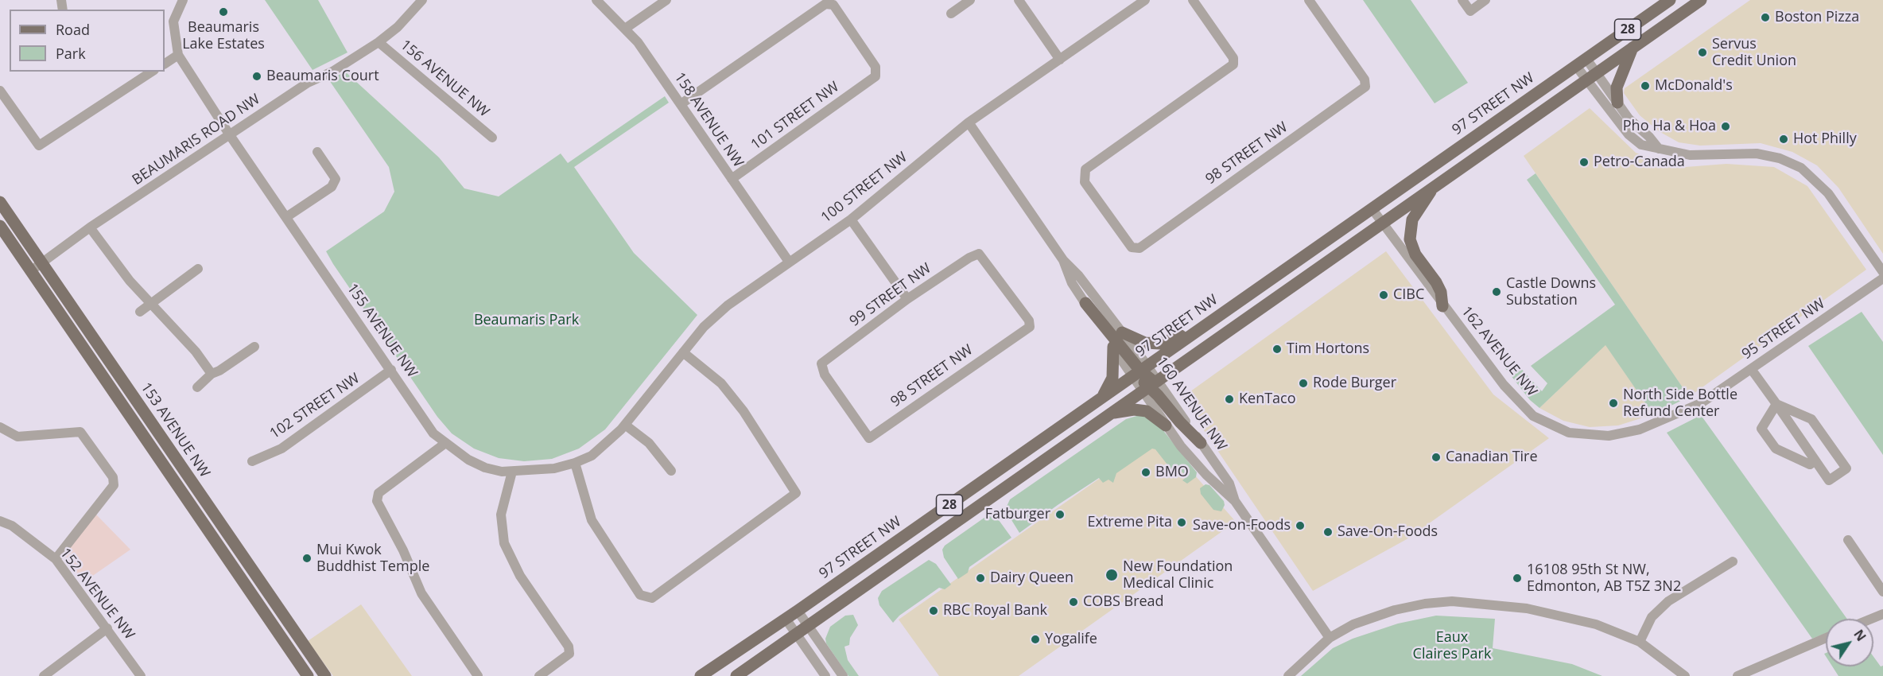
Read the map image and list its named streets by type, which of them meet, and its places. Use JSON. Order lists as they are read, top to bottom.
{
  "streets": {
    "main road": ["28", "97 STREET NW", "153 AVENUE NW"],
    "street": [
      "156 AVENUE NW",
      "101 STREET NW",
      "158 AVENUE NW",
      "BEAUMARIS ROAD NW",
      "98 STREET NW",
      "100 STREET NW",
      "99 STREET NW",
      "95 STREET NW",
      "155 AVENUE NW",
      "162 AVENUE NW",
      "160 AVENUE NW",
      "102 STREET NW",
      "152 AVENUE NW"
    ]
  },
  "crossings": [
    ["156 AVENUE NW", "BEAUMARIS ROAD NW"],
    ["97 STREET NW", "162 AVENUE NW"],
    ["97 STREET NW", "160 AVENUE NW"],
    ["101 STREET NW", "158 AVENUE NW"],
    ["158 AVENUE NW", "100 STREET NW"],
    ["BEAUMARIS ROAD NW", "155 AVENUE NW"],
    ["BEAUMARIS ROAD NW", "153 AVENUE NW"],
    ["98 STREET NW", "99 STREET NW"],
    ["100 STREET NW", "155 AVENUE NW"],
    ["100 STREET NW", "160 AVENUE NW"],
    ["95 STREET NW", "162 AVENUE NW"],
    ["155 AVENUE NW", "102 STREET NW"]
  ],
  "parks": ["Beaumaris Park", "Eaux Claires Park"],
  "places": [
    "Beaumaris Lake Estates",
    "Boston Pizza",
    "Servus Credit Union",
    "Beaumaris Court",
    "McDonald's",
    "Pho Ha & Hoa",
    "Hot Philly",
    "Petro-Canada",
    "Castle Downs Substation",
    "CIBC",
    "Tim Hortons",
    "Rode Burger",
    "KenTaco",
    "North Side Bottle Refund Center",
    "Canadian Tire",
    "BMO",
    "Fatburger",
    "Extreme Pita",
    "Save-on-Foods",
    "Save-On-Foods",
    "Mui Kwok Buddhist Temple",
    "New Foundation Medical Clinic",
    "Dairy Queen",
    "16108 95th St NW, Edmonton, AB T5Z 3N2",
    "COBS Bread",
    "RBC Royal Bank",
    "Yogalife"
  ],
  "legend": ["Road", "Park"],
  "north": "top right"
}
